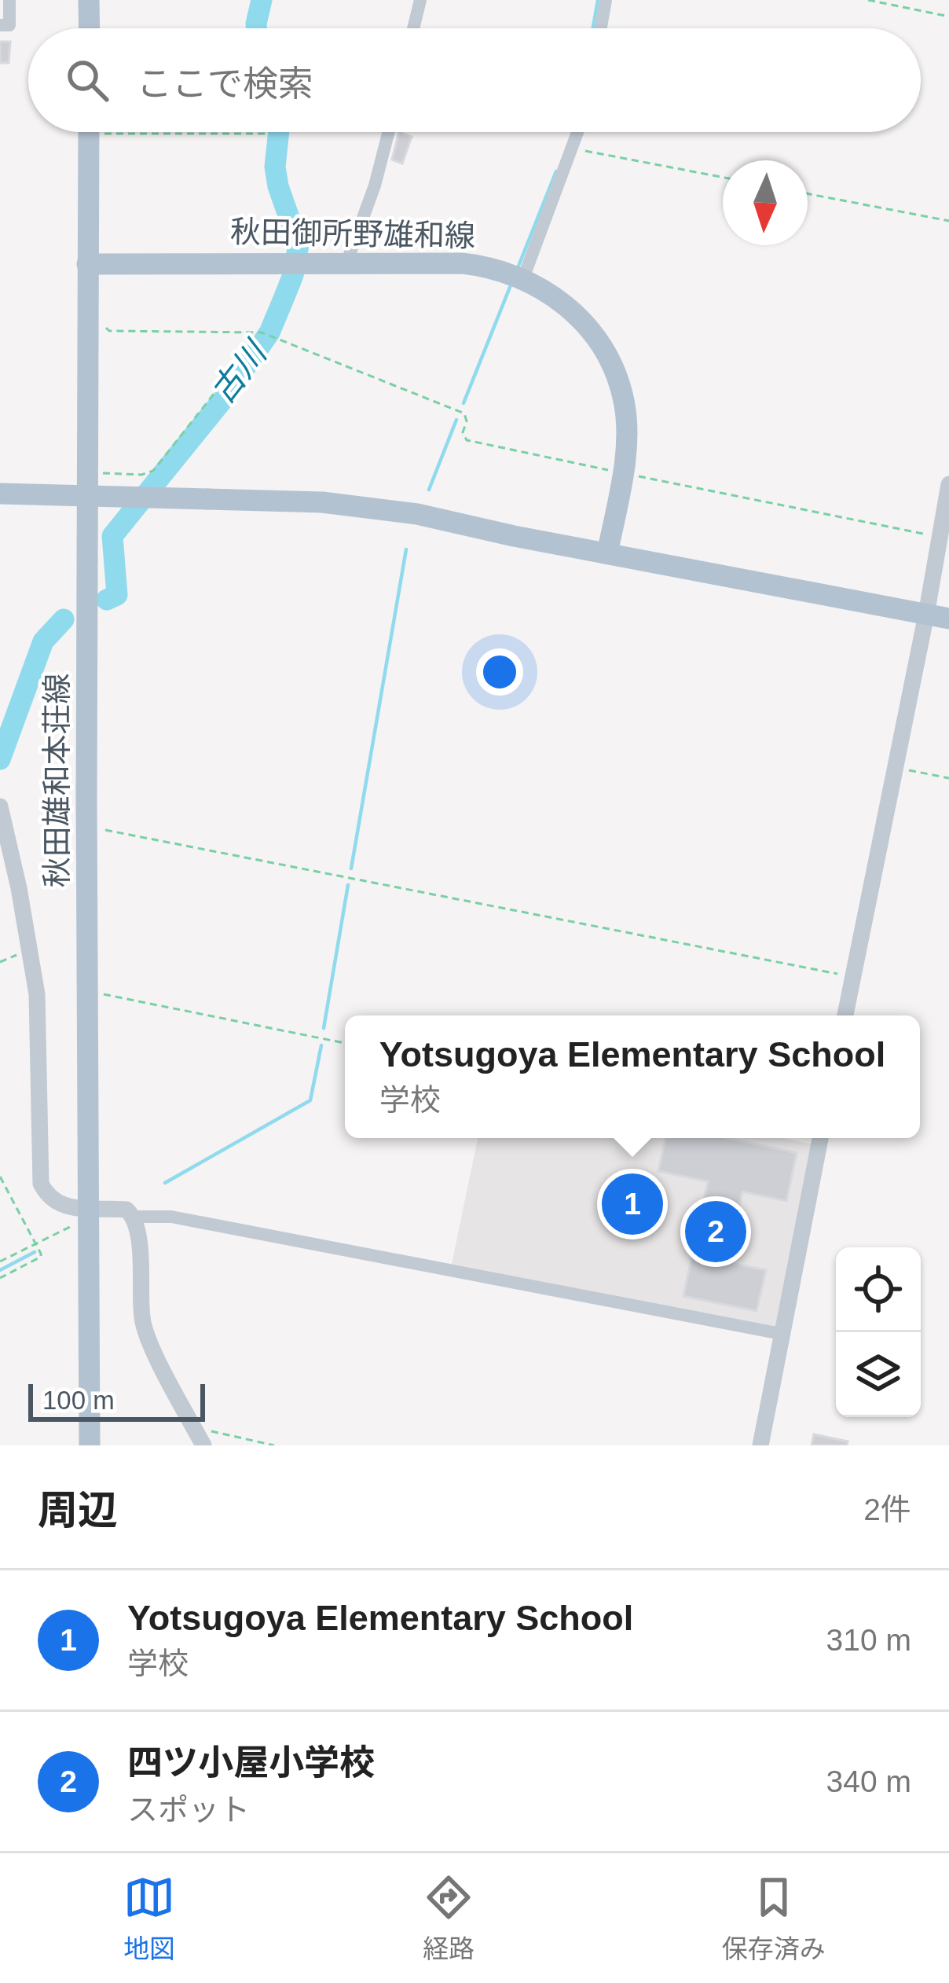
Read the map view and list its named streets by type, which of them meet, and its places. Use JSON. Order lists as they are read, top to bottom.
{
  "streets": {
    "main road": ["秋田御所野雄和線", "秋田雄和本荘線"]
  },
  "crossings": [
    ["秋田御所野雄和線", "秋田雄和本荘線"]
  ],
  "water": ["古川"],
  "scale_bar": "100 m",
  "north": "bottom",
  "page": {
    "search": "ここで検索",
    "popup": ["Yotsugoya Elementary School", "学校"],
    "pins": ["1", "2"],
    "scale": "100 m",
    "heading": ["周辺", "2件"],
    "list": [
      {
        "mark": "1",
        "name": "Yotsugoya Elementary School",
        "note": "学校",
        "value": "310 m"
      },
      {
        "mark": "2",
        "name": "四ツ小屋小学校",
        "note": "スポット",
        "value": "340 m"
      }
    ],
    "nav": ["地図", "経路", "保存済み"]
  }
}
